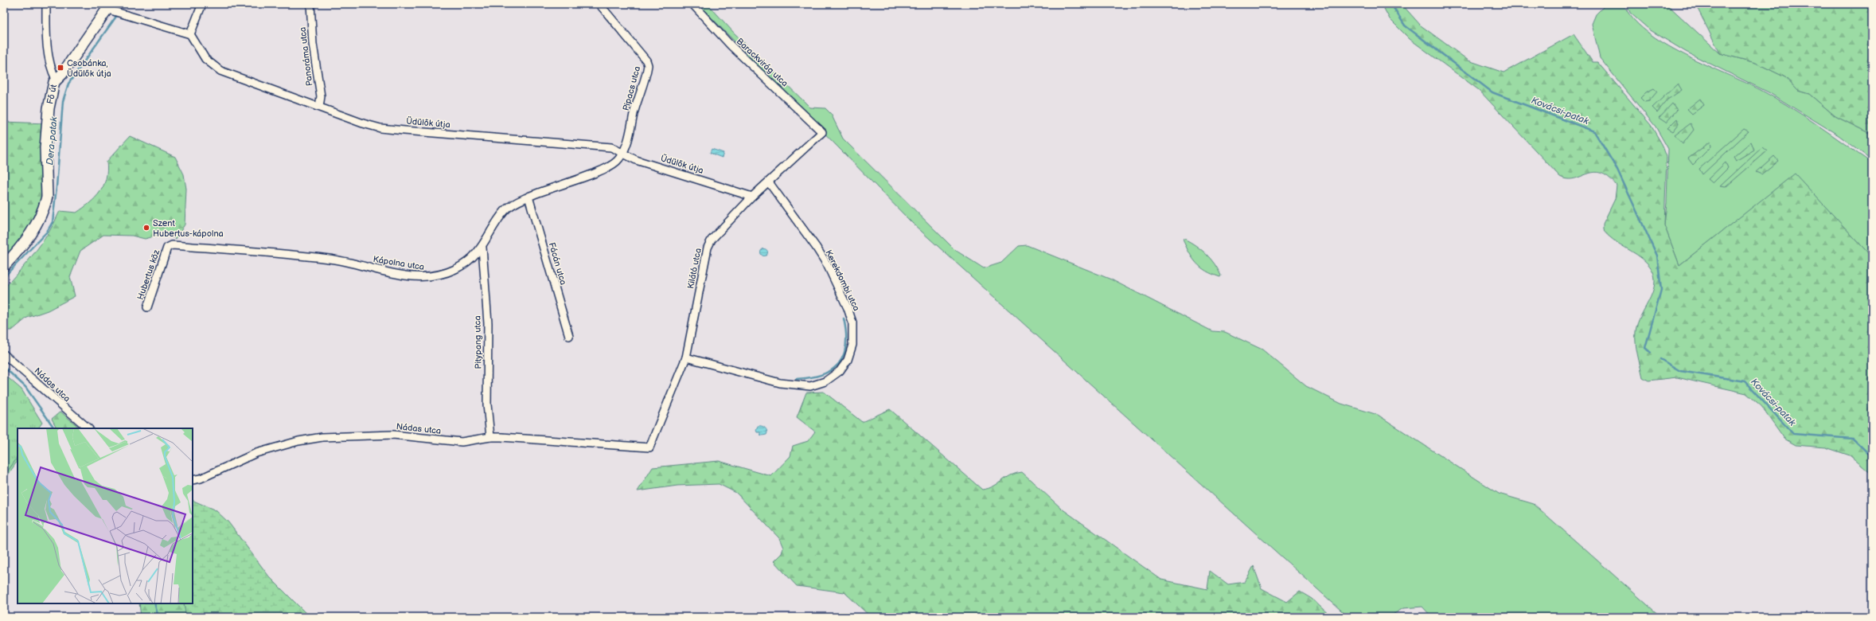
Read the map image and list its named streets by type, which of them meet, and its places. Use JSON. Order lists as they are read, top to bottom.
{
  "streets": {
    "main road": ["Fő út"],
    "street": [
      "Panoráma utca",
      "Barackvirág utca",
      "Pipacs utca",
      "Üdülők útja",
      "Kápolna utca",
      "Fácán utca",
      "Kilátó utca",
      "Hubertus köz",
      "Kerekdombi utca",
      "Pitypang utca",
      "Nádas utca"
    ]
  },
  "crossings": [
    ["Panoráma utca", "Üdülők útja"],
    ["Barackvirág utca", "Kilátó utca"],
    ["Pipacs utca", "Üdülők útja"],
    ["Pipacs utca", "Kápolna utca"],
    ["Üdülők útja", "Kápolna utca"],
    ["Üdülők útja", "Kilátó utca"],
    ["Kápolna utca", "Fácán utca"],
    ["Kápolna utca", "Hubertus köz"],
    ["Kápolna utca", "Pitypang utca"],
    ["Kilátó utca", "Kerekdombi utca"],
    ["Kilátó utca", "Nádas utca"],
    ["Pitypang utca", "Nádas utca"]
  ],
  "water": ["Kovácsi-patak", "Dera-patak"],
  "places": {
    "transit": ["Csobánka, Üdülők útja"],
    "other": ["Szent Hubertus-kápolna"]
  }
}
